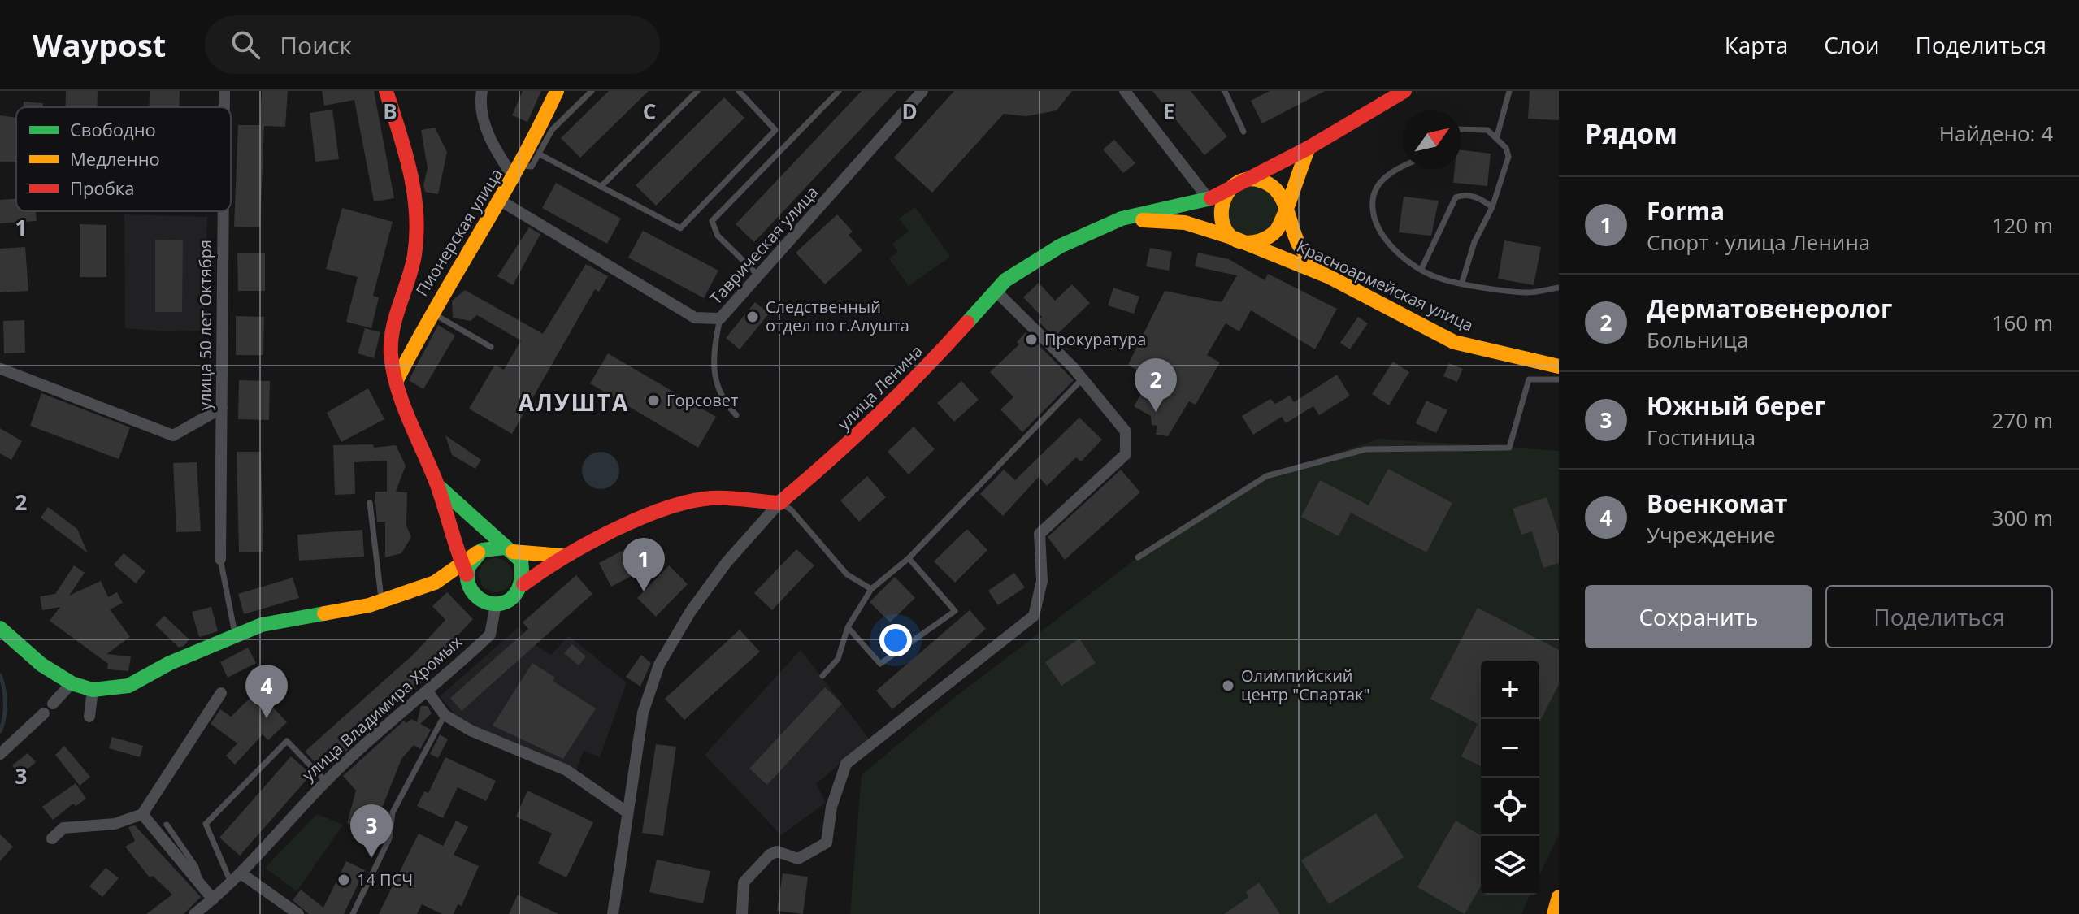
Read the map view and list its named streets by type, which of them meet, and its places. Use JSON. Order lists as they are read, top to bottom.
{
  "streets": {
    "main road": ["Пионерская улица", "Красноармейская улица", "улица Ленина"],
    "street": ["Таврическая улица", "улица 50 лет Октября", "улица Владимира Хромых"]
  },
  "crossings": [
    ["Пионерская улица", "Таврическая улица"],
    ["Красноармейская улица", "улица Ленина"]
  ],
  "districts": ["АЛУШТА"],
  "places": [
    "Следственный отдел по г.Алушта",
    "Прокуратура",
    "Горсовет",
    "Олимпийский центр \"Спартак\"",
    "14 ПСЧ"
  ],
  "legend": ["Свободно", "Медленно", "Пробка"],
  "north": "top right",
  "page": {
    "header": "Waypost",
    "search": "Поиск",
    "nav": ["Карта", "Слои", "Поделиться"],
    "heading": ["Рядом", "Найдено: 4"],
    "list": [
      {
        "mark": "1",
        "name": "Forma",
        "note": "Спорт · улица Ленина",
        "value": "120 m"
      },
      {
        "mark": "2",
        "name": "Дерматовенеролог",
        "note": "Больница",
        "value": "160 m"
      },
      {
        "mark": "3",
        "name": "Южный берег",
        "note": "Гостиница",
        "value": "270 m"
      },
      {
        "mark": "4",
        "name": "Военкомат",
        "note": "Учреждение",
        "value": "300 m"
      }
    ],
    "pins": [
      "2",
      "1",
      "4",
      "3"
    ],
    "buttons": ["Сохранить", "Поделиться"],
    "map_buttons": ["+", "−"]
  },
  "grid": {
    "columns": [
      "B",
      "C",
      "D",
      "E"
    ],
    "rows": ["1", "2", "3"]
  }
}
